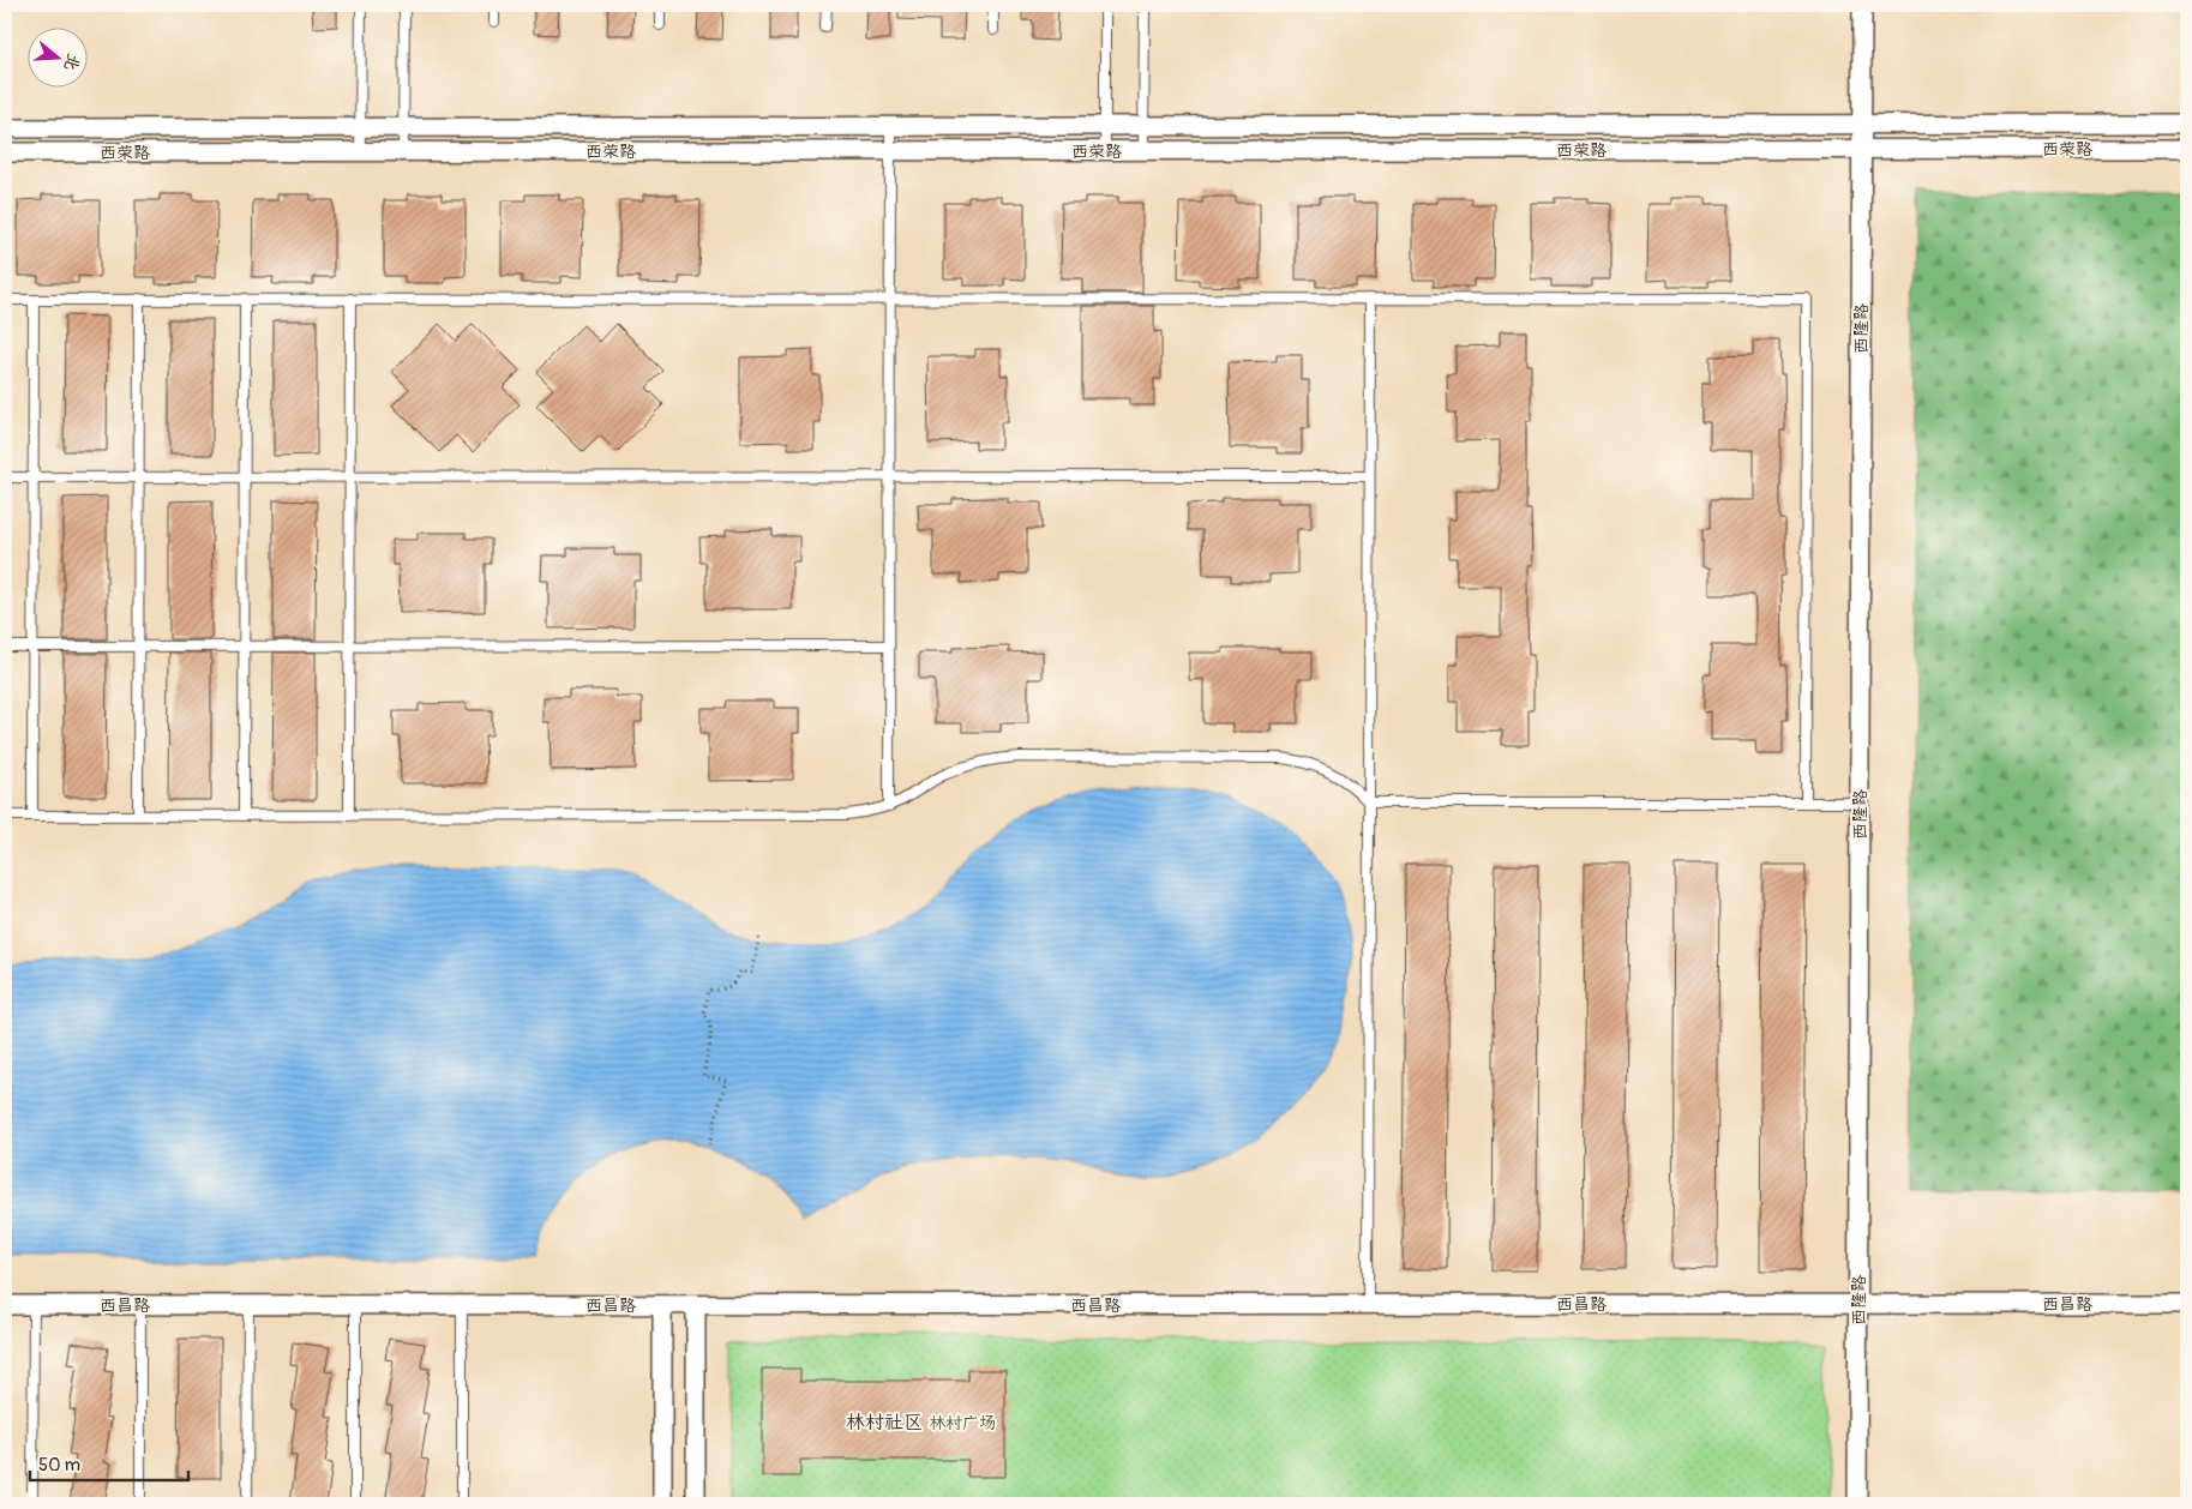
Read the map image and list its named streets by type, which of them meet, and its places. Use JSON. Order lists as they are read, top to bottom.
{
  "streets": {
    "street": ["西荣路", "西隆路", "西昌路"]
  },
  "crossings": [
    ["西荣路", "西隆路"],
    ["西隆路", "西昌路"]
  ],
  "districts": ["林村社区"],
  "parks": ["林村广场"],
  "scale_bar": "50 m",
  "north": "right"
}
